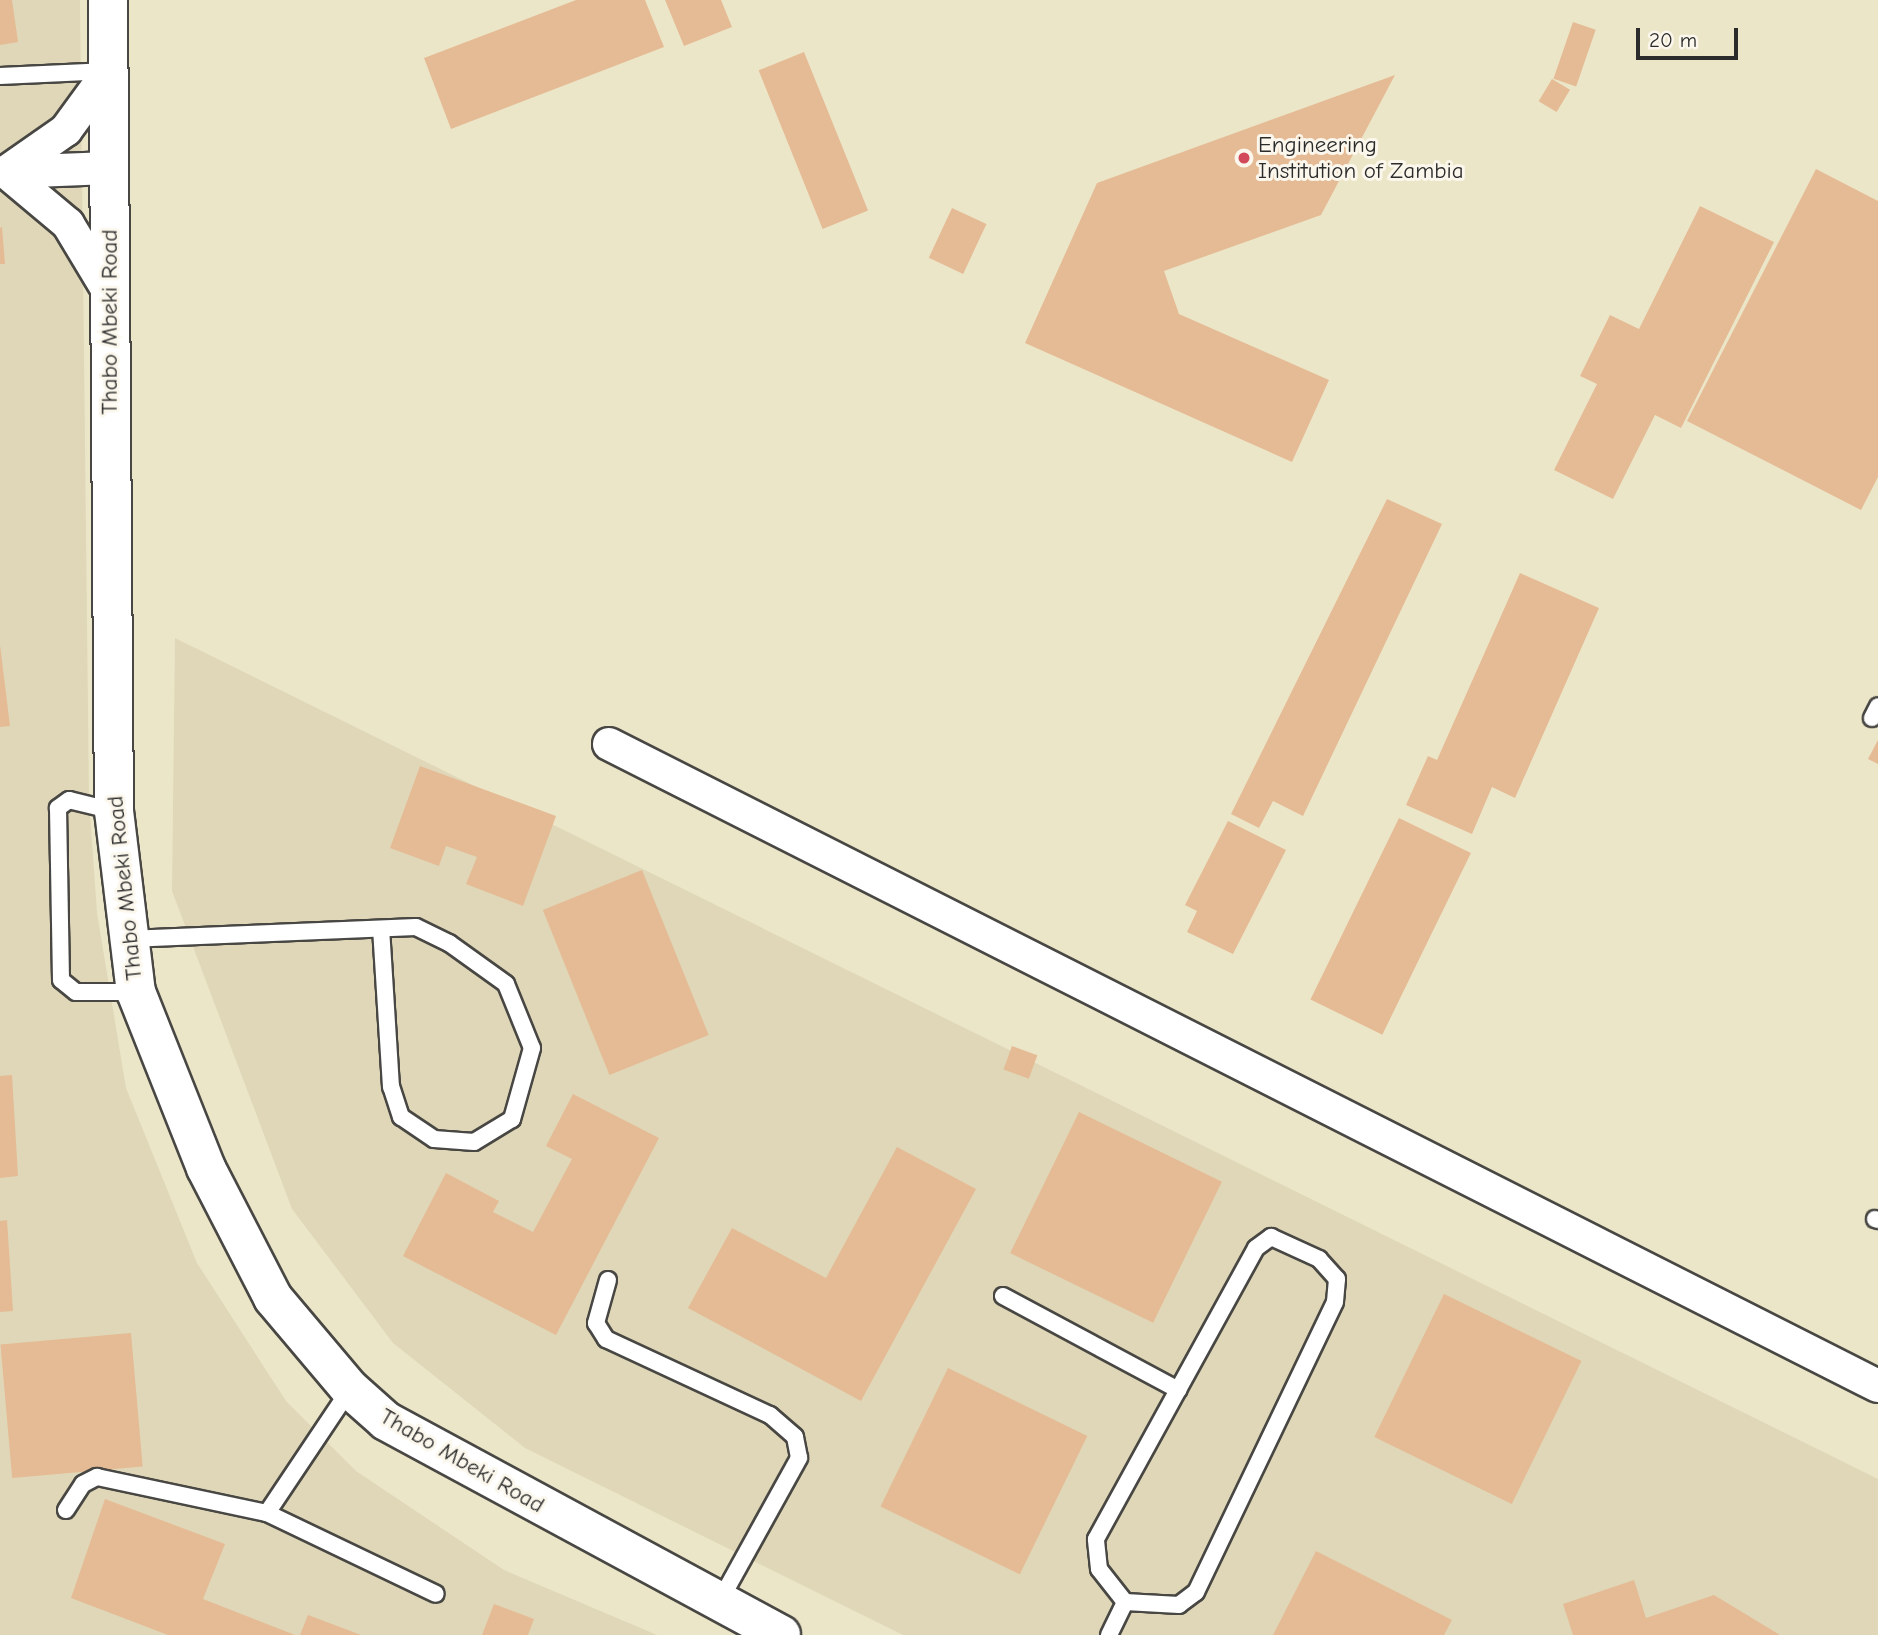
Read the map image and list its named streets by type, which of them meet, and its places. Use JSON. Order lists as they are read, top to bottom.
{
  "streets": {
    "main road": ["Thabo Mbeki Road"]
  },
  "places": ["Engineering Institution of Zambia"],
  "scale_bar": "20 m"
}
